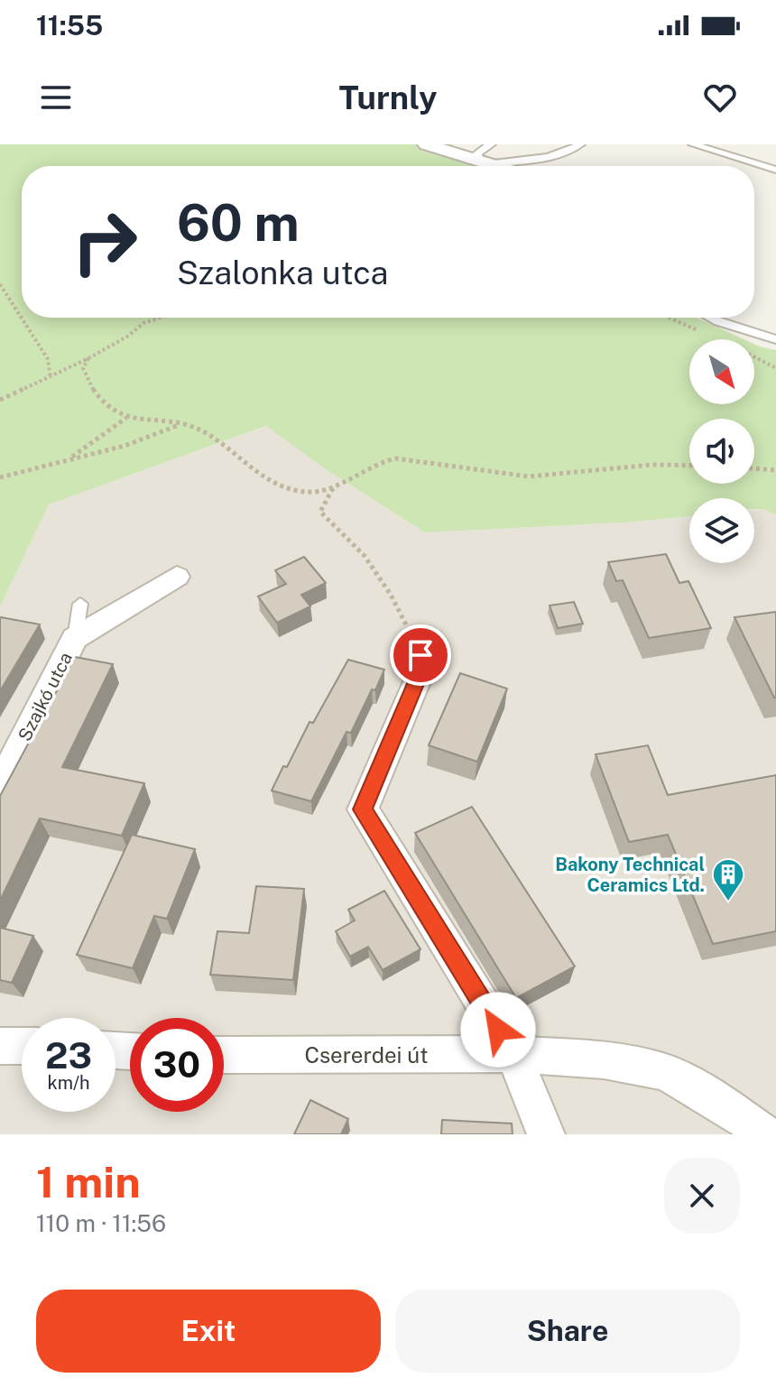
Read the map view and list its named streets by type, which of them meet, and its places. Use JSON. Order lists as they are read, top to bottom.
{
  "streets": {
    "street": ["Szajkó utca", "Csererdei út"]
  },
  "places": {
    "building": ["Bakony Technical Ceramics Ltd."]
  },
  "north": "bottom right",
  "page": {
    "status": "11:55",
    "header": "Turnly",
    "turn": ["60 m", "Szalonka utca"],
    "speed": "23 km/h",
    "limit": "30",
    "heading": ["1 min", "110 m · 11:56"],
    "buttons": ["Exit", "Share"]
  }
}
